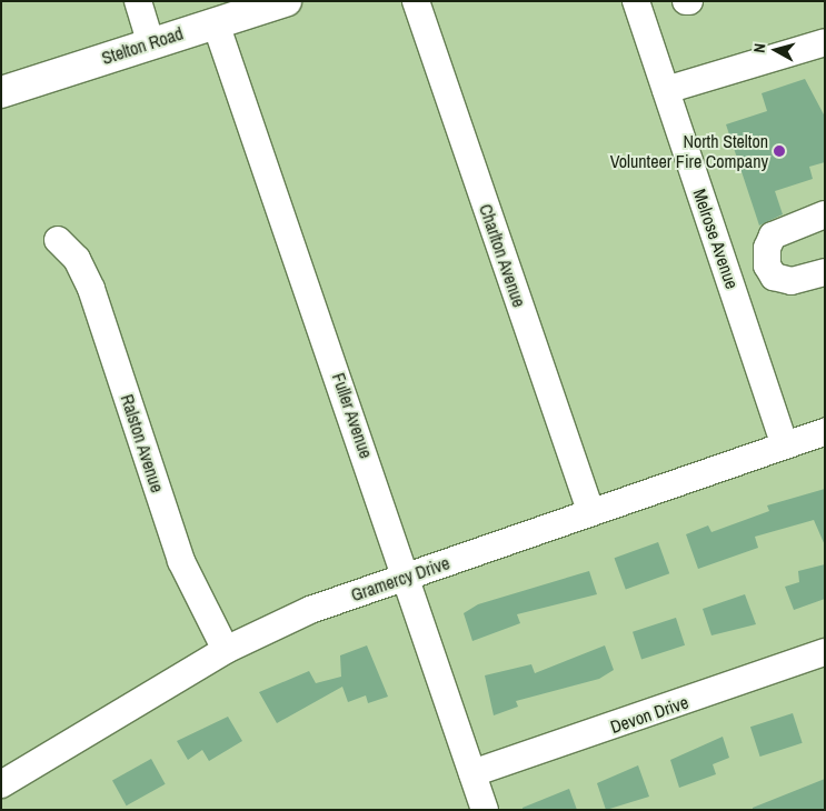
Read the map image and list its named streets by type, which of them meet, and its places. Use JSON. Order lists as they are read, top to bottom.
{
  "streets": {
    "main road": ["Stelton Road"],
    "street": [
      "Melrose Avenue",
      "Charlton Avenue",
      "Fuller Avenue",
      "Ralston Avenue",
      "Gramercy Drive",
      "Devon Drive"
    ]
  },
  "crossings": [
    ["Stelton Road", "Fuller Avenue"],
    ["Melrose Avenue", "Gramercy Drive"],
    ["Charlton Avenue", "Gramercy Drive"],
    ["Fuller Avenue", "Gramercy Drive"],
    ["Fuller Avenue", "Devon Drive"],
    ["Ralston Avenue", "Gramercy Drive"]
  ],
  "places": ["North Stelton Volunteer Fire Company"],
  "north": "left"
}
